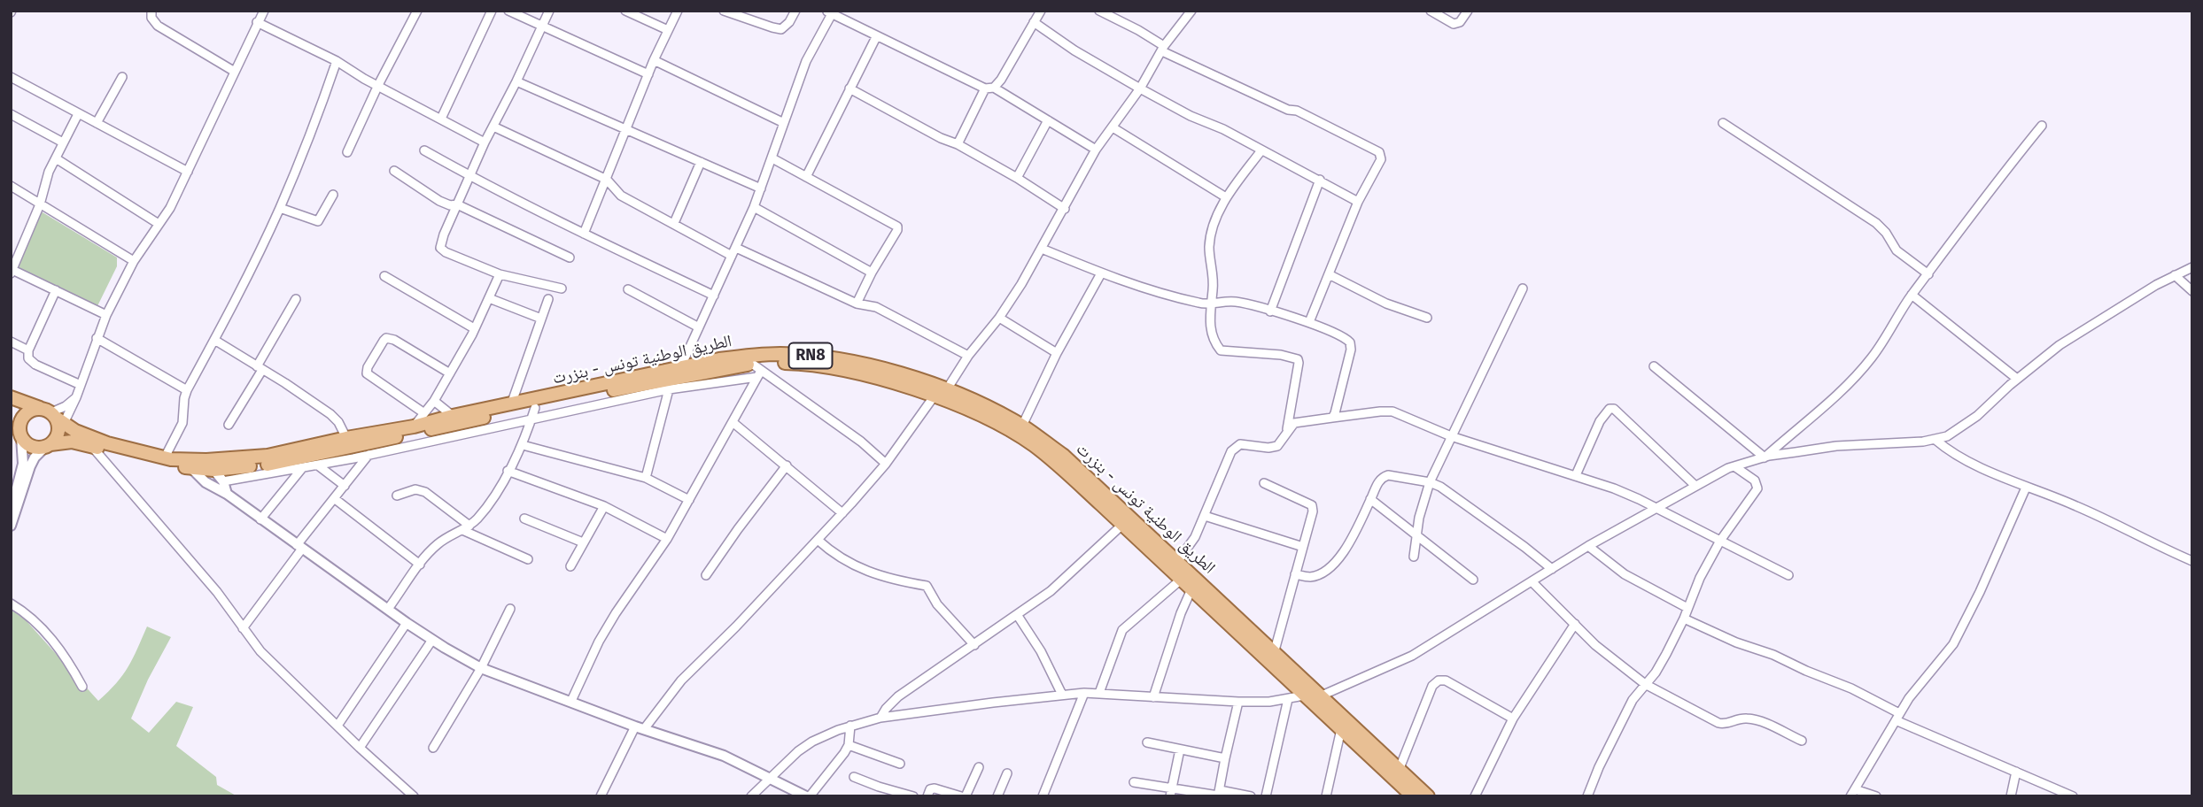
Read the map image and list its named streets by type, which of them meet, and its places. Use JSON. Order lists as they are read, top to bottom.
{
  "streets": {
    "main road": ["RN8", "الطريق الوطنية تونس - بنزرت"]
  },
  "crossings": [
    ["RN8", "الطريق الوطنية تونس - بنزرت"]
  ]
}
